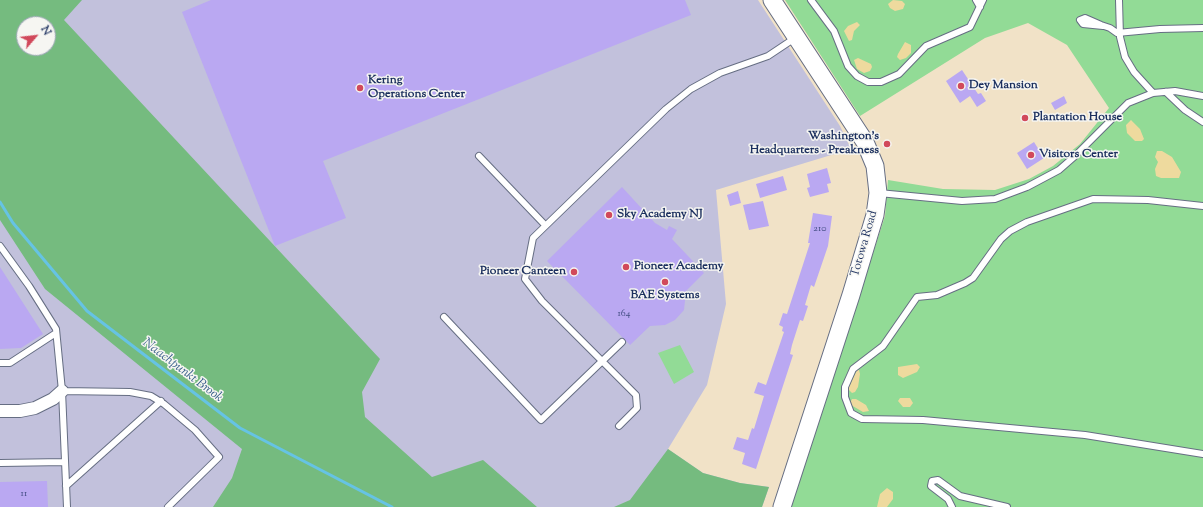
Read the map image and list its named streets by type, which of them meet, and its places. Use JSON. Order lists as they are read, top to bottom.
{
  "streets": {
    "main road": ["Totowa Road"]
  },
  "water": ["Naachpunkt Brook"],
  "places": [
    "Dey Mansion",
    "Kering Operations Center",
    "Plantation House",
    "Washington's Headquarters - Preakness",
    "Visitors Center",
    "Sky Academy NJ",
    "Pioneer Academy",
    "Pioneer Canteen",
    "BAE Systems"
  ],
  "house_numbers": ["210", "164", "11"],
  "north": "top right"
}
